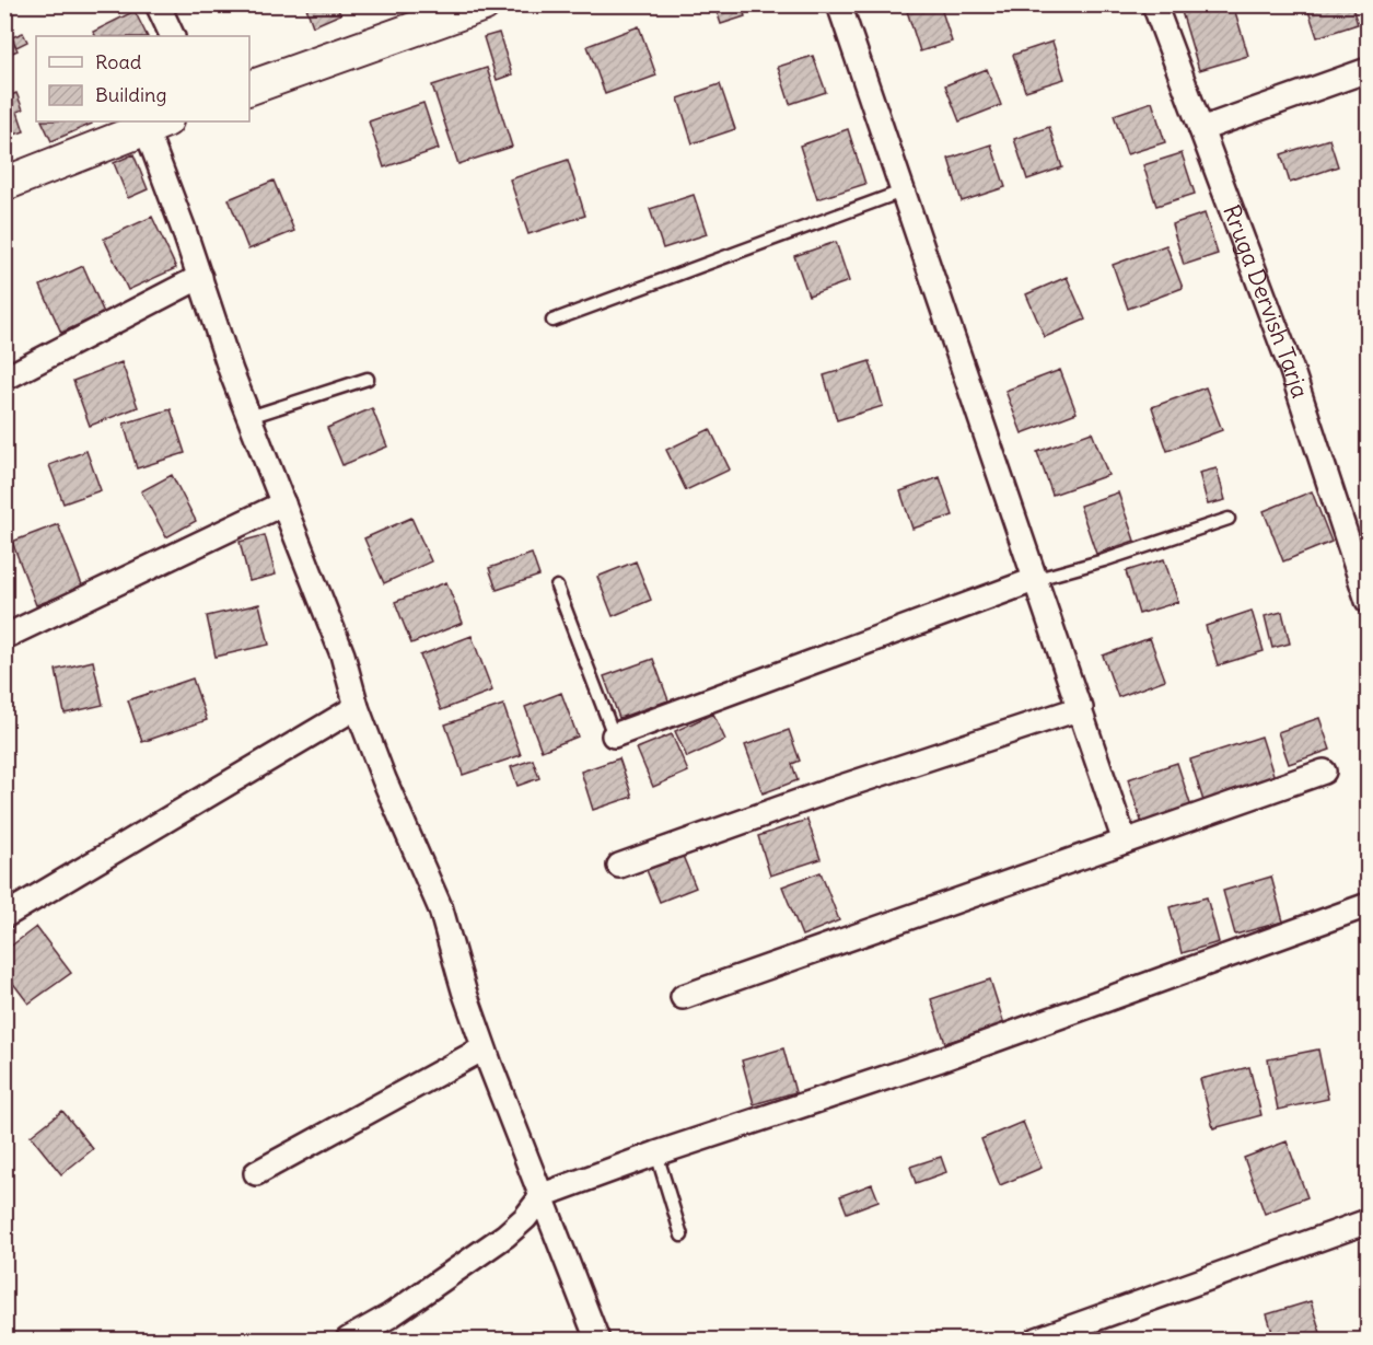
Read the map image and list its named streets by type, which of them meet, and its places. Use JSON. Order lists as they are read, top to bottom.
{
  "streets": {
    "street": ["Rruga Dervish Tarja"]
  },
  "legend": ["Road", "Building"]
}
